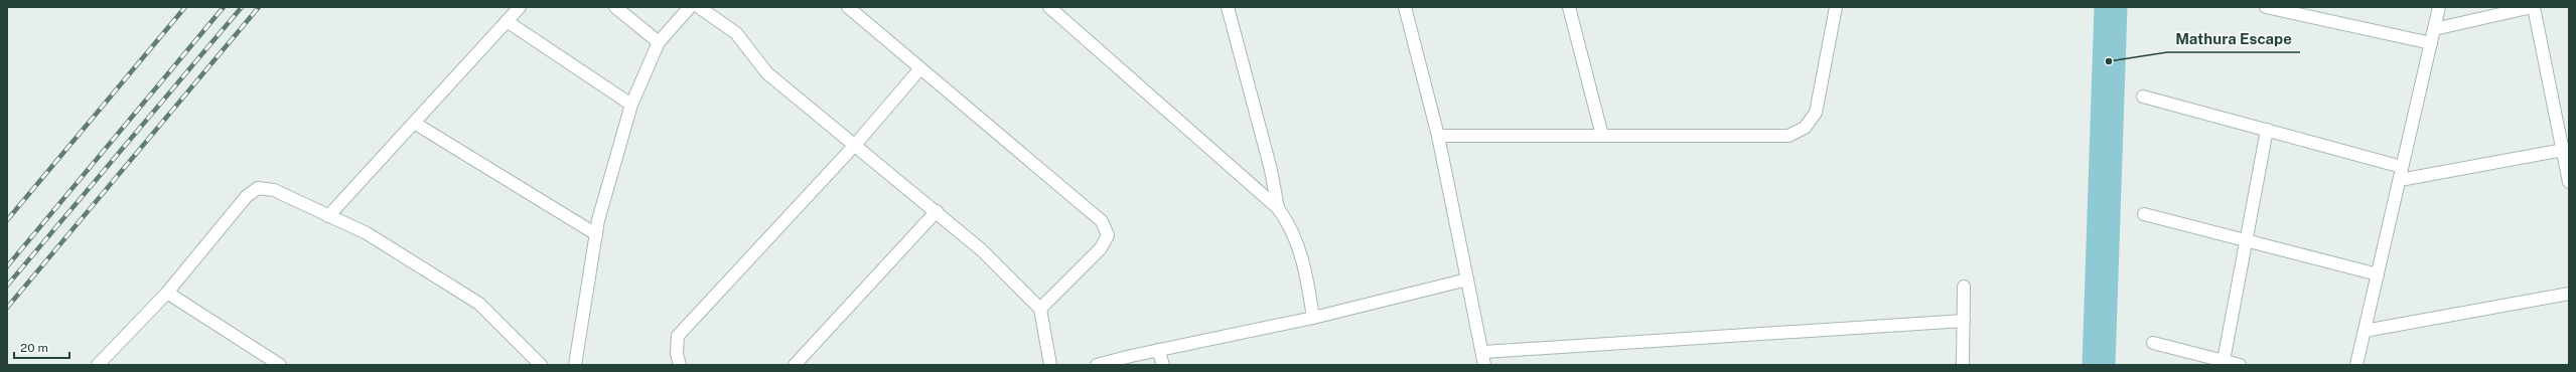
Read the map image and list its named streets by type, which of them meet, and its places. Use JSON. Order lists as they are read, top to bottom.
{
  "places": ["Mathura Escape"],
  "scale_bar": "20 m"
}
